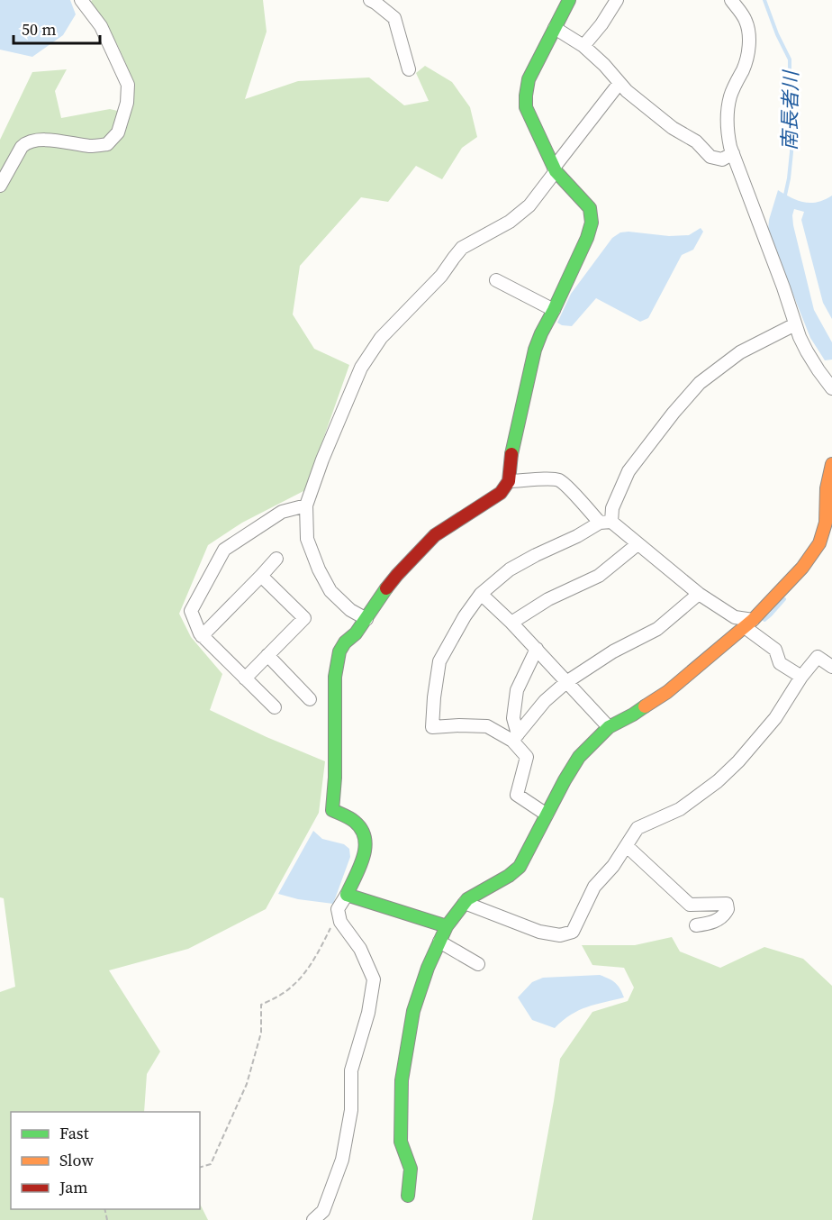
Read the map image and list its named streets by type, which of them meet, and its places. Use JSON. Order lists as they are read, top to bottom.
{
  "water": ["南長者川"],
  "legend": ["Fast", "Slow", "Jam"],
  "scale_bar": "50 m"
}
